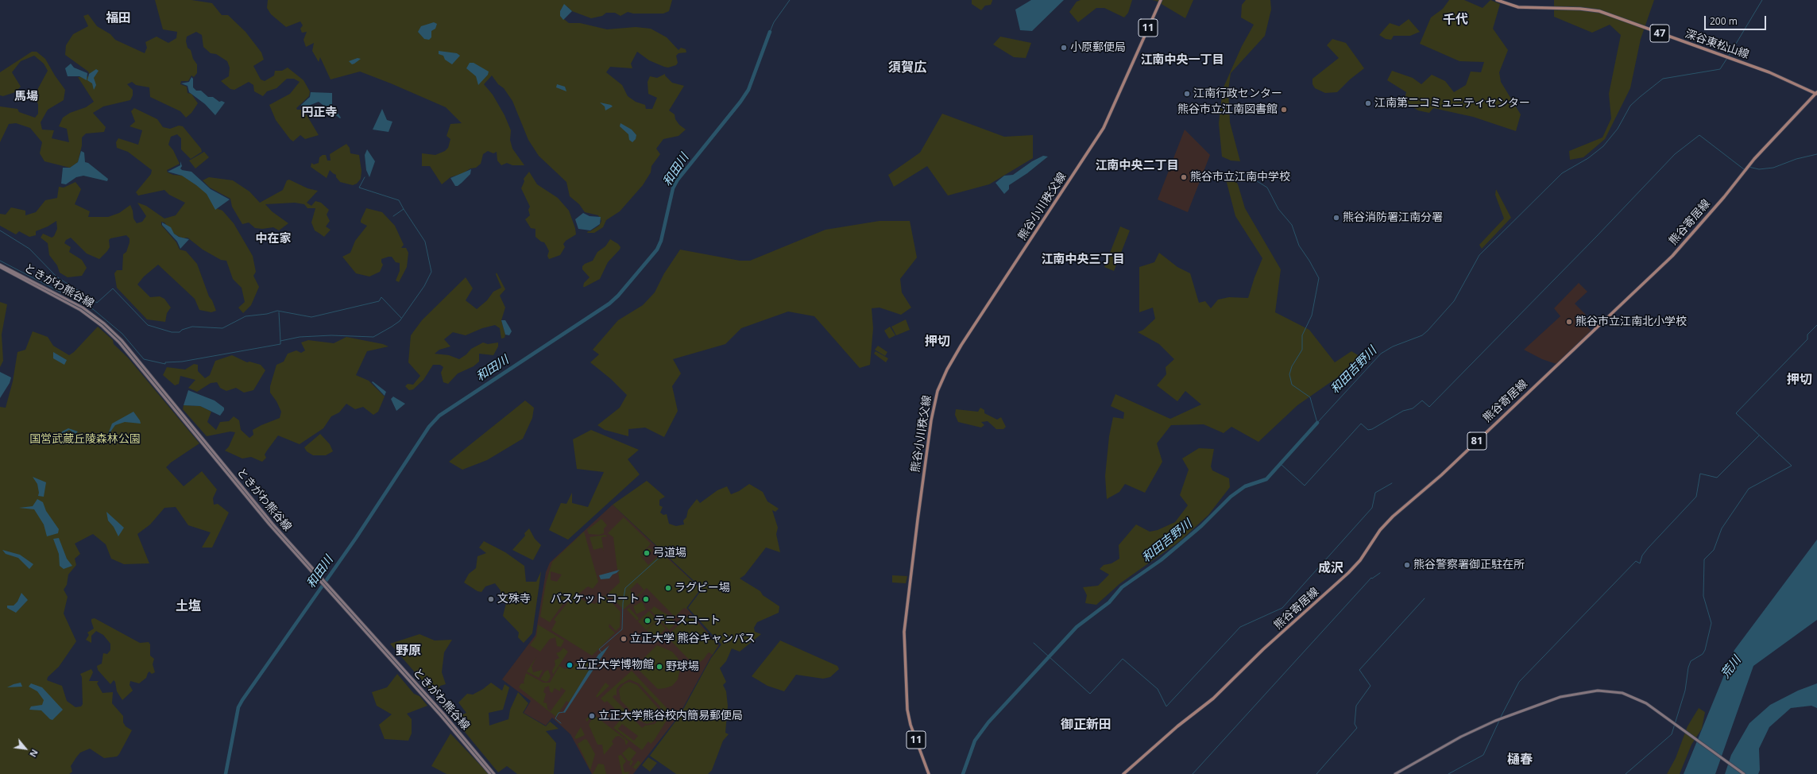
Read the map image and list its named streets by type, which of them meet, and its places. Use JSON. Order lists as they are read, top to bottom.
{
  "streets": {
    "main road": [
      "11",
      "47",
      "深谷東松山線",
      "熊谷小川秩父線",
      "熊谷寄居線",
      "ときがわ熊谷線",
      "81"
    ]
  },
  "crossings": [
    ["深谷東松山線", "熊谷寄居線"]
  ],
  "districts": [
    "福田",
    "千代",
    "江南中央一丁目",
    "須賀広",
    "馬場",
    "円正寺",
    "江南中央二丁目",
    "中在家",
    "江南中央三丁目",
    "押切",
    "押切",
    "成沢",
    "土塩",
    "野原",
    "御正新田",
    "樋春"
  ],
  "water": ["和田川", "和田吉野川", "荒川"],
  "parks": ["国営武蔵丘陵森林公園"],
  "places": [
    "小原郵便局",
    "江南行政センター",
    "江南第二コミュニティセンター",
    "熊谷市立江南図書館",
    "熊谷市立江南中学校",
    "熊谷消防署江南分署",
    "熊谷市立江南北小学校",
    "弓道場",
    "熊谷警察署御正駐在所",
    "ラグビー場",
    "文殊寺",
    "バスケットコート",
    "テニスコート",
    "立正大学 熊谷キャンパス",
    "立正大学博物館",
    "野球場",
    "立正大学熊谷校内簡易郵便局"
  ],
  "scale_bar": "200 m",
  "north": "bottom right"
}
